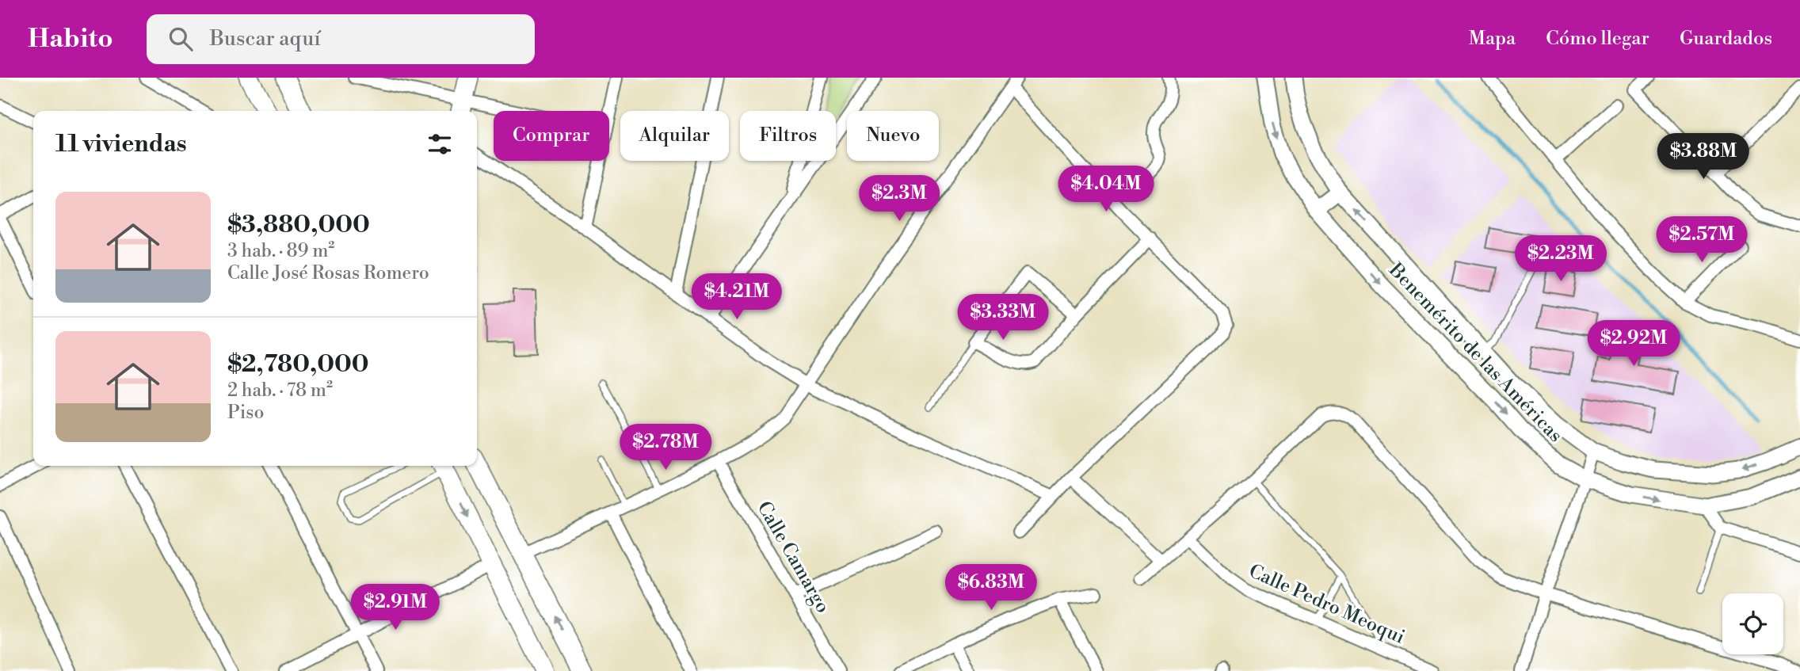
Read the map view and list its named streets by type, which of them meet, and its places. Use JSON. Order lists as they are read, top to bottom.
{
  "streets": {
    "street": ["Benemérito de las Américas", "Calle Camargo", "Calle Pedro Meoqui"]
  },
  "page": {
    "header": "Habito",
    "search": "Buscar aquí",
    "nav": ["Mapa", "Cómo llegar", "Guardados"],
    "chip": [
      "Comprar",
      "Alquilar",
      "Filtros",
      "Nuevo"
    ],
    "heading": "11 viviendas",
    "price": [
      "$3.88M",
      "$4.04M",
      "$2.3M",
      "$2.57M",
      "$2.23M",
      "$4.21M",
      "$3.33M",
      "$2.92M",
      "$2.78M",
      "$6.83M",
      "$2.91M"
    ],
    "list": [
      {
        "name": "$3,880,000",
        "note": "3 hab. · 89 m² · Calle José Rosas Romero"
      },
      {
        "name": "$2,780,000",
        "note": "2 hab. · 78 m² · Piso"
      }
    ]
  }
}
